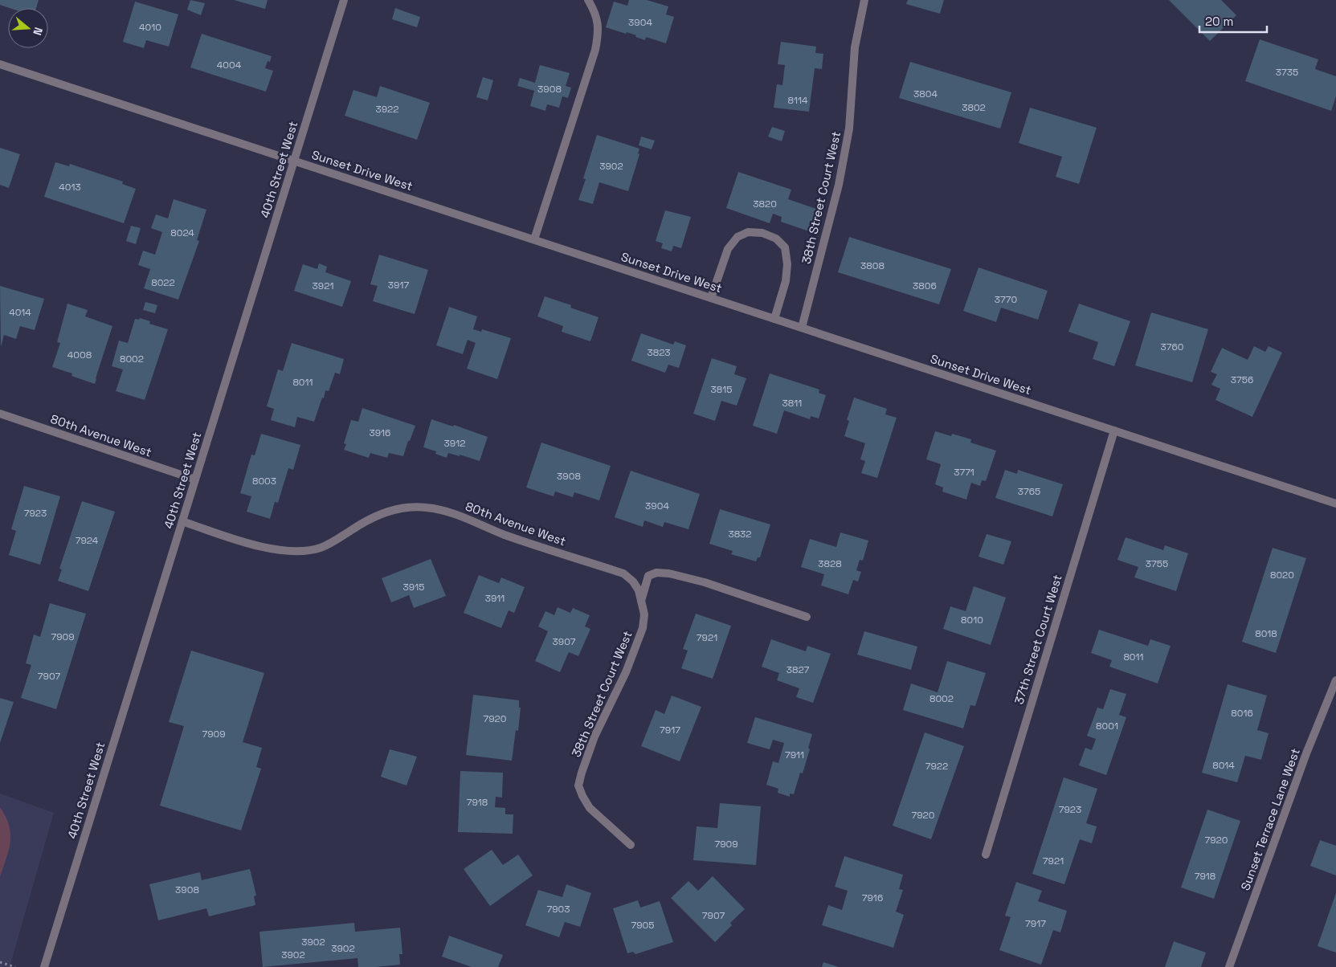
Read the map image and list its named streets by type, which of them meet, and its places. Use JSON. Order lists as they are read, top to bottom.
{
  "streets": {
    "street": [
      "40th Street West",
      "Sunset Drive West",
      "38th Street Court West",
      "80th Avenue West",
      "37th Street Court West",
      "Sunset Terrace Lane West"
    ]
  },
  "crossings": [
    ["40th Street West", "Sunset Drive West"],
    ["40th Street West", "80th Avenue West"],
    ["Sunset Drive West", "38th Street Court West"],
    ["Sunset Drive West", "37th Street Court West"],
    ["38th Street Court West", "80th Avenue West"]
  ],
  "house_numbers": [
    "3904",
    "4010",
    "4004",
    "3735",
    "3908",
    "3804",
    "8114",
    "3802",
    "3922",
    "3902",
    "4013",
    "3820",
    "8024",
    "3808",
    "8022",
    "3917",
    "3921",
    "3806",
    "3770",
    "4014",
    "3760",
    "3823",
    "4008",
    "8002",
    "3756",
    "8011",
    "3815",
    "3811",
    "3916",
    "3912",
    "3771",
    "3908",
    "8003",
    "3765",
    "3904",
    "7923",
    "3832",
    "7924",
    "3828",
    "3755",
    "8020",
    "3915",
    "3911",
    "8010",
    "8018",
    "7909",
    "7921",
    "3907",
    "8011",
    "3827",
    "7907",
    "8002",
    "8016",
    "7920",
    "8001",
    "7917",
    "7909",
    "7911",
    "8014",
    "7922",
    "7918",
    "7923",
    "7920",
    "7920",
    "7909",
    "7921",
    "7918",
    "3908",
    "7916",
    "7903",
    "7907",
    "7917",
    "7905",
    "3902",
    "3902",
    "3902"
  ],
  "scale_bar": "20 m",
  "north": "right"
}
